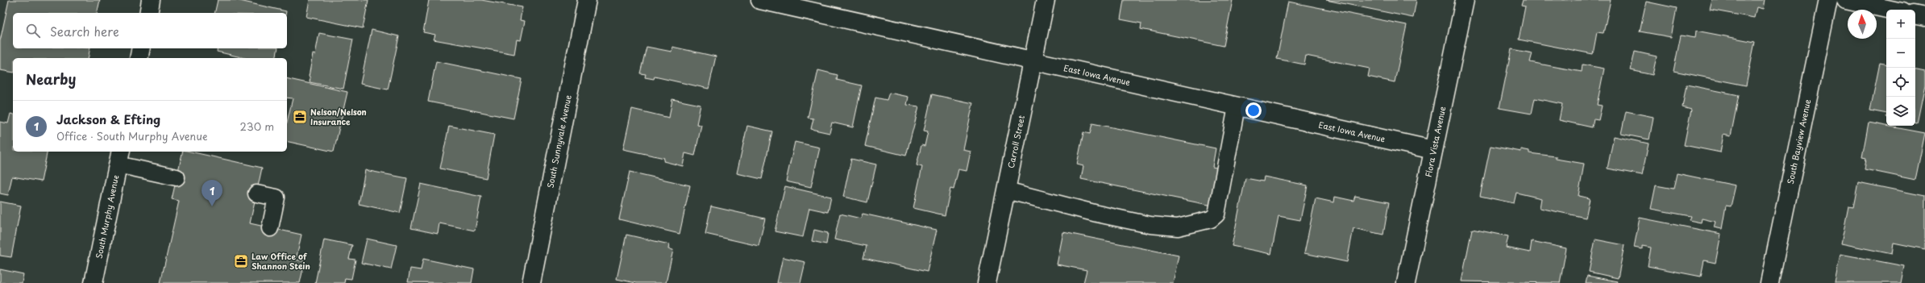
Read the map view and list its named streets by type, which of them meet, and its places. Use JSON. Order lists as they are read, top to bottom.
{
  "streets": {
    "street": [
      "East Iowa Avenue",
      "Carroll Street",
      "Flora Vista Avenue",
      "South Sunnyvale Avenue",
      "South Bayview Avenue",
      "South Murphy Avenue"
    ]
  },
  "crossings": [
    ["East Iowa Avenue", "Carroll Street"],
    ["East Iowa Avenue", "Flora Vista Avenue"]
  ],
  "places": {
    "office": ["Nelson/Nelson Insurance", "Law Office of Shannon Stein"]
  },
  "north": "top",
  "page": {
    "map_buttons": ["+", "−"],
    "search": "Search here",
    "heading": "Nearby",
    "list": [
      {
        "mark": "1",
        "name": "Jackson & Efting",
        "note": "Office · South Murphy Avenue",
        "value": "230 m"
      }
    ],
    "pins": "1"
  }
}
